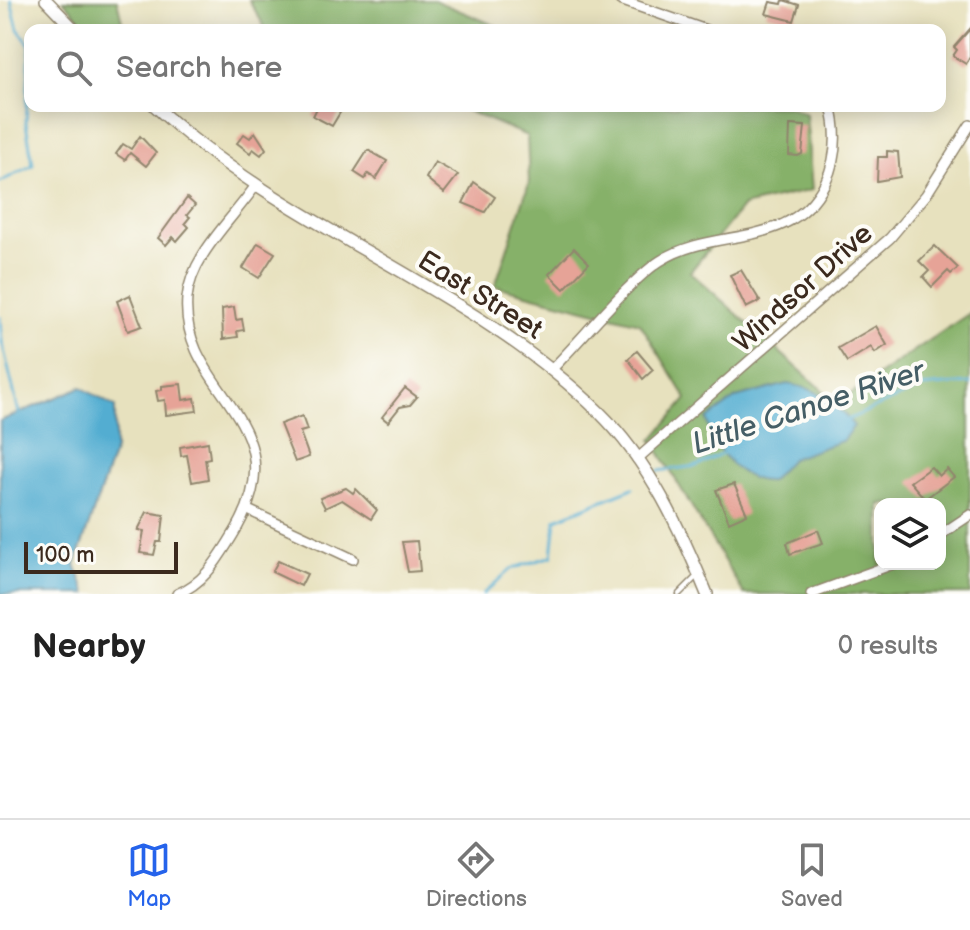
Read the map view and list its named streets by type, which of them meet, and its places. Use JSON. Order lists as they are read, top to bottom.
{
  "streets": {
    "street": ["Windsor Drive", "East Street"]
  },
  "crossings": [
    ["Windsor Drive", "East Street"]
  ],
  "water": ["Little Canoe River"],
  "scale_bar": "100 m",
  "page": {
    "search": "Search here",
    "scale": "100 m",
    "heading": ["Nearby", "0 results"],
    "nav": ["Map", "Directions", "Saved"]
  }
}
